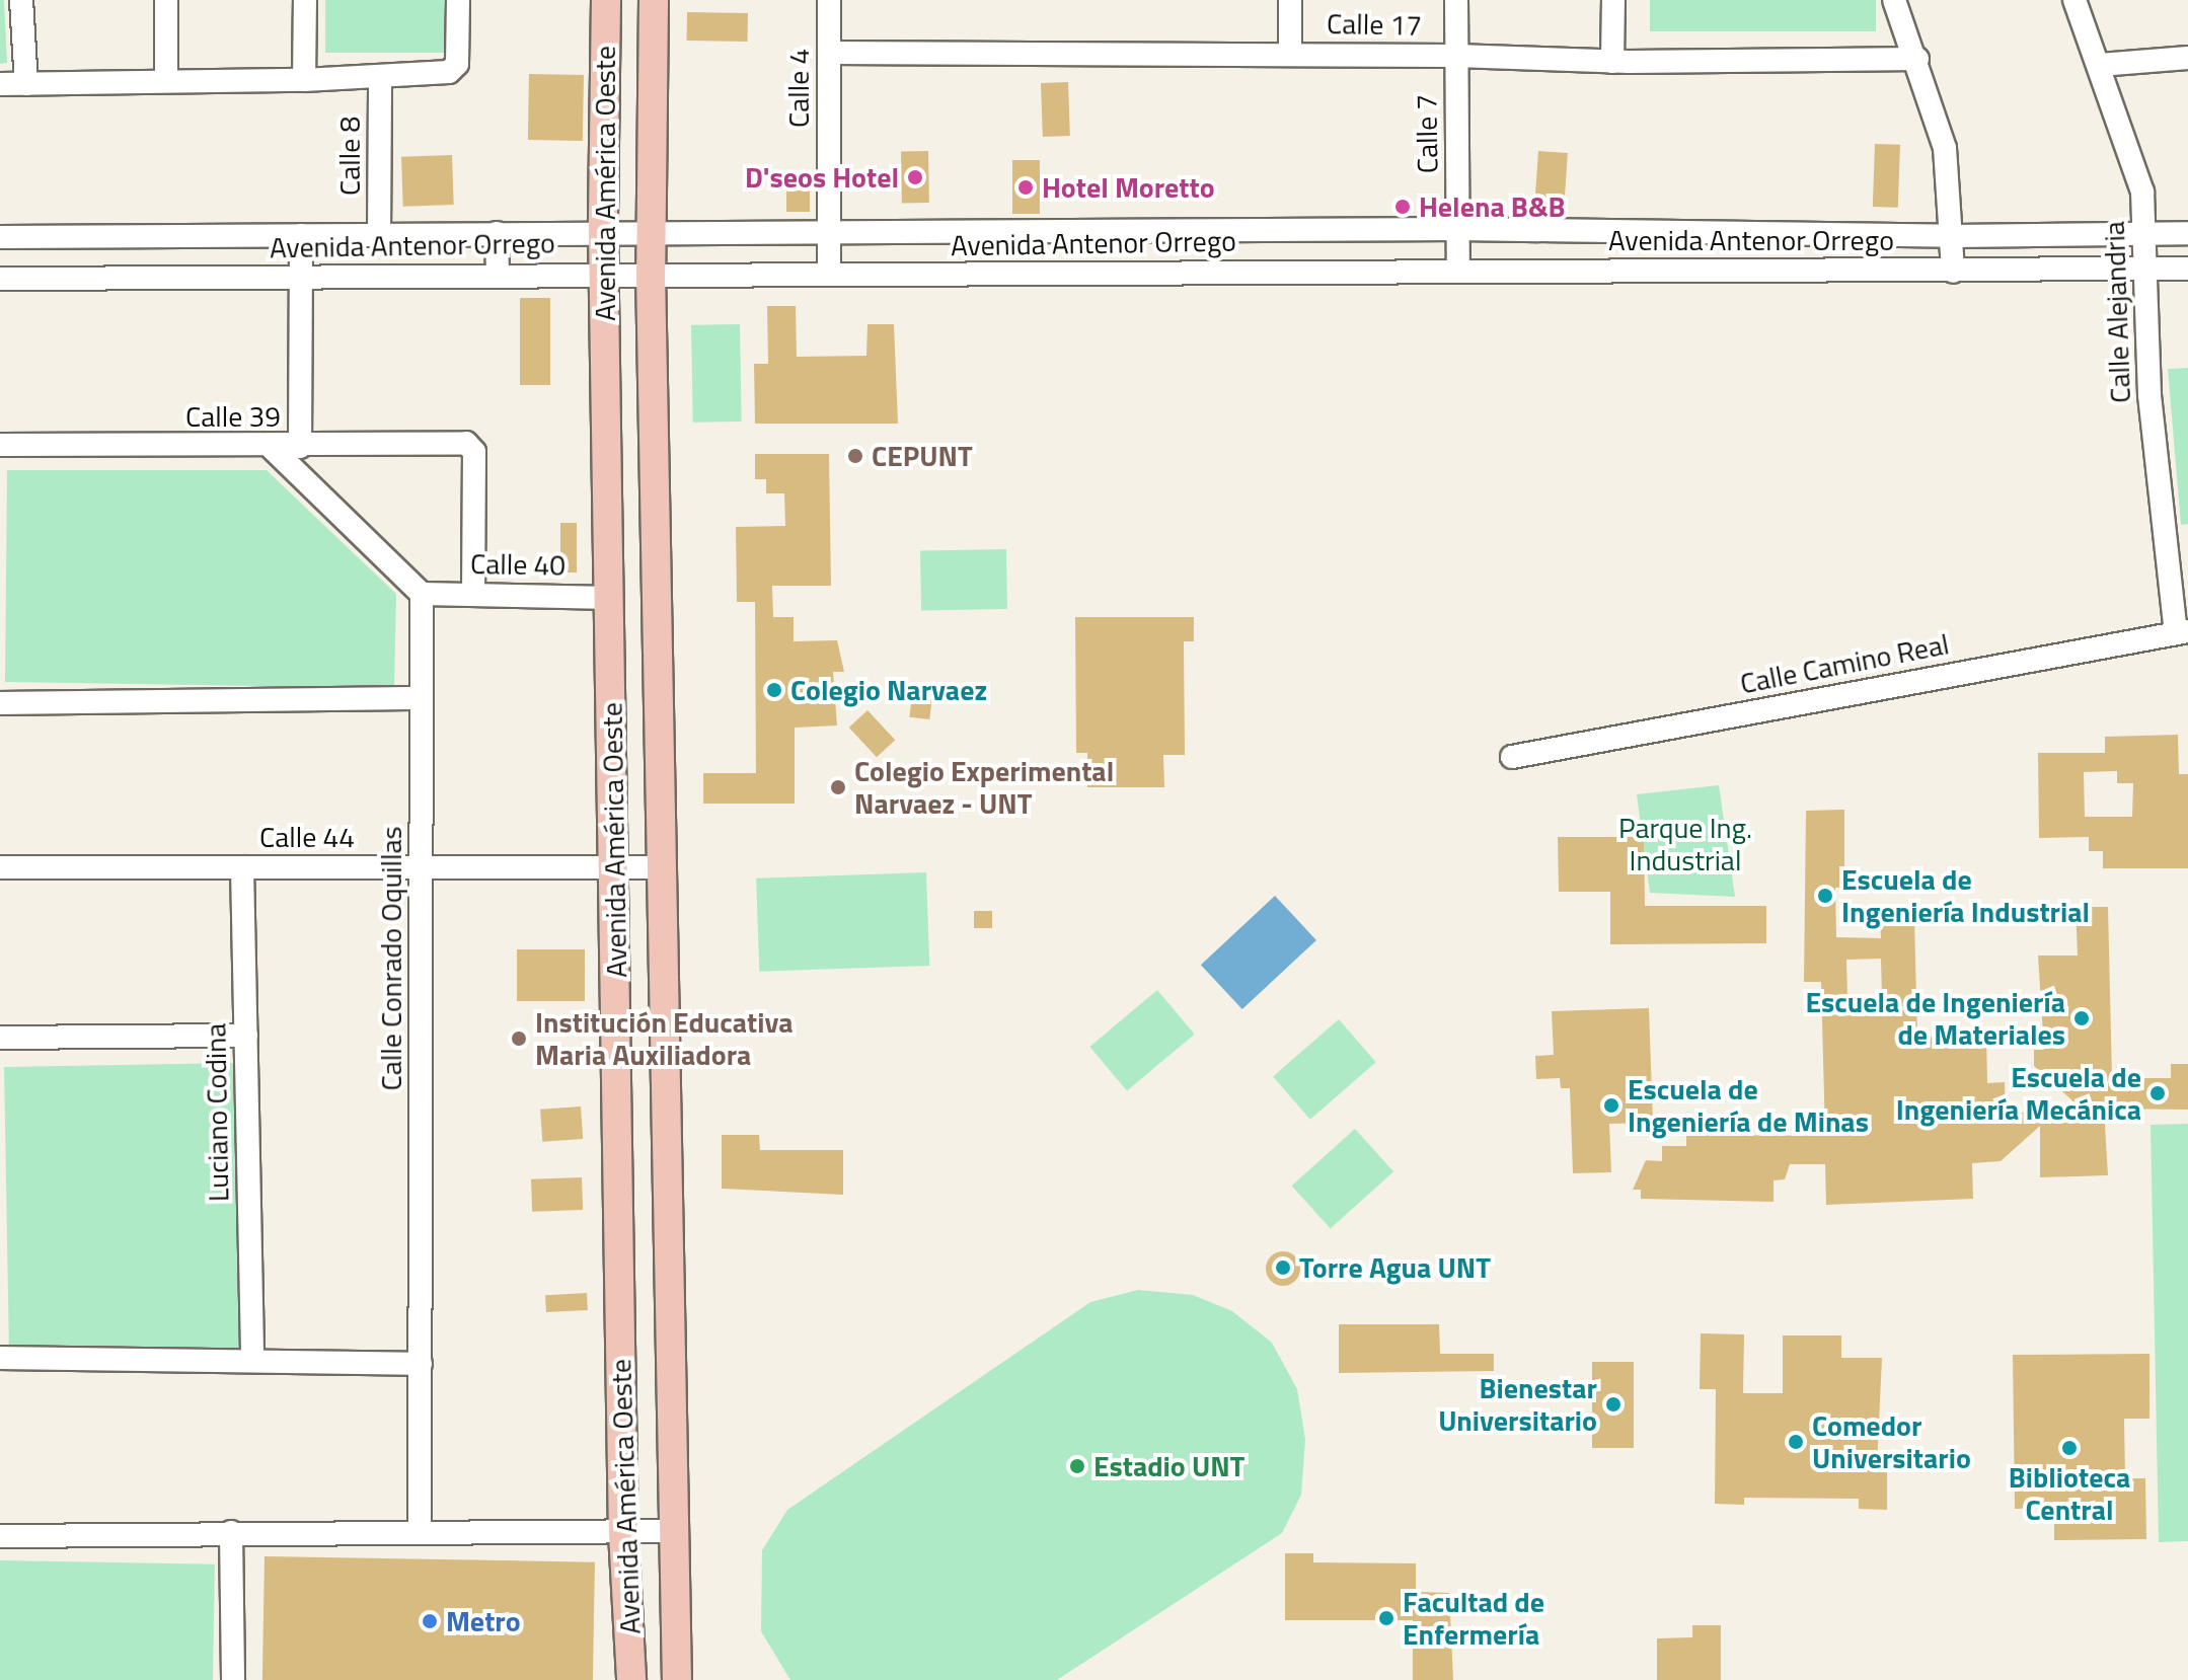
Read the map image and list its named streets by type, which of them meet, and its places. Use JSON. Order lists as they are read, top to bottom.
{
  "streets": {
    "main road": ["Avenida América Oeste"],
    "street": [
      "Calle 17",
      "Calle 4",
      "Calle 7",
      "Calle 8",
      "Avenida Antenor Orrego",
      "Calle Alejandria",
      "Calle 39",
      "Calle 40",
      "Calle Camino Real",
      "Calle 44",
      "Calle Conrado Oquillas",
      "Luciano Codina"
    ]
  },
  "crossings": [
    ["Calle 17", "Calle 4"],
    ["Calle 17", "Calle 7"],
    ["Calle 4", "Avenida Antenor Orrego"],
    ["Calle 7", "Avenida Antenor Orrego"],
    ["Calle 8", "Avenida Antenor Orrego"],
    ["Avenida América Oeste", "Avenida Antenor Orrego"],
    ["Avenida América Oeste", "Calle 40"],
    ["Avenida América Oeste", "Calle 44"],
    ["Avenida Antenor Orrego", "Calle Alejandria"],
    ["Calle Alejandria", "Calle Camino Real"],
    ["Calle 39", "Calle 40"],
    ["Calle 40", "Calle Conrado Oquillas"],
    ["Calle 44", "Calle Conrado Oquillas"],
    ["Calle 44", "Luciano Codina"]
  ],
  "parks": ["Parque Ing. Industrial"],
  "places": [
    "D'seos Hotel",
    "Hotel Moretto",
    "Helena B&B",
    "CEPUNT",
    "Colegio Narvaez",
    "Colegio Experimental Narvaez - UNT",
    "Escuela de Ingeniería Industrial",
    "Escuela de Ingeniería de Materiales",
    "Institución Educativa Maria Auxiliadora",
    "Escuela de Ingeniería Mecánica",
    "Escuela de Ingeniería de Minas",
    "Torre Agua UNT",
    "Bienestar Universitario",
    "Comedor Universitario",
    "Biblioteca Central",
    "Estadio UNT",
    "Facultad de Enfermería",
    "Metro"
  ]
}
